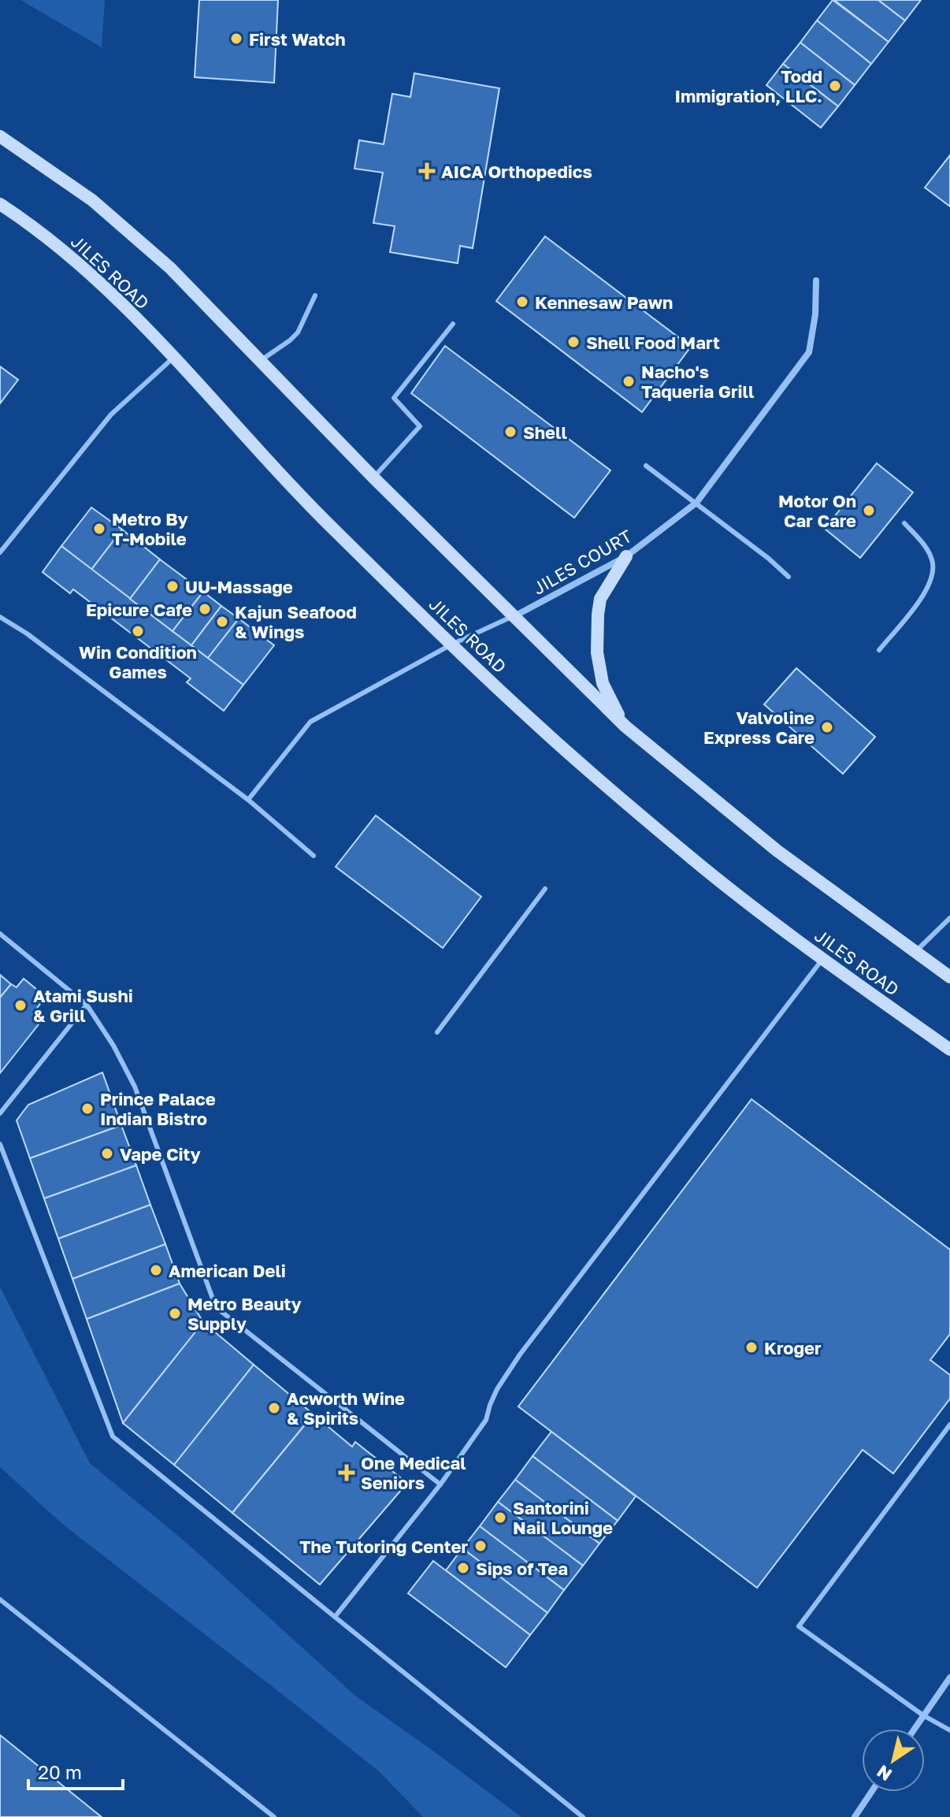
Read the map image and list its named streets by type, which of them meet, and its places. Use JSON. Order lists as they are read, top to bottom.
{
  "streets": {
    "street": ["JILES ROAD", "JILES COURT"]
  },
  "places": {
    "other": [
      "First Watch",
      "Todd Immigration, LLC.",
      "Kennesaw Pawn",
      "Shell Food Mart",
      "Nacho's Taqueria Grill",
      "Shell",
      "Motor On Car Care",
      "Metro By T-Mobile",
      "UU-Massage",
      "Epicure Cafe",
      "Kajun Seafood & Wings",
      "Win Condition Games",
      "Valvoline Express Care",
      "Atami Sushi & Grill",
      "Prince Palace Indian Bistro",
      "Vape City",
      "American Deli",
      "Metro Beauty Supply",
      "Kroger",
      "Acworth Wine & Spirits",
      "Santorini Nail Lounge",
      "The Tutoring Center",
      "Sips of Tea"
    ],
    "health": ["AICA Orthopedics", "One Medical Seniors"]
  },
  "scale_bar": "20 m",
  "north": "bottom left"
}
